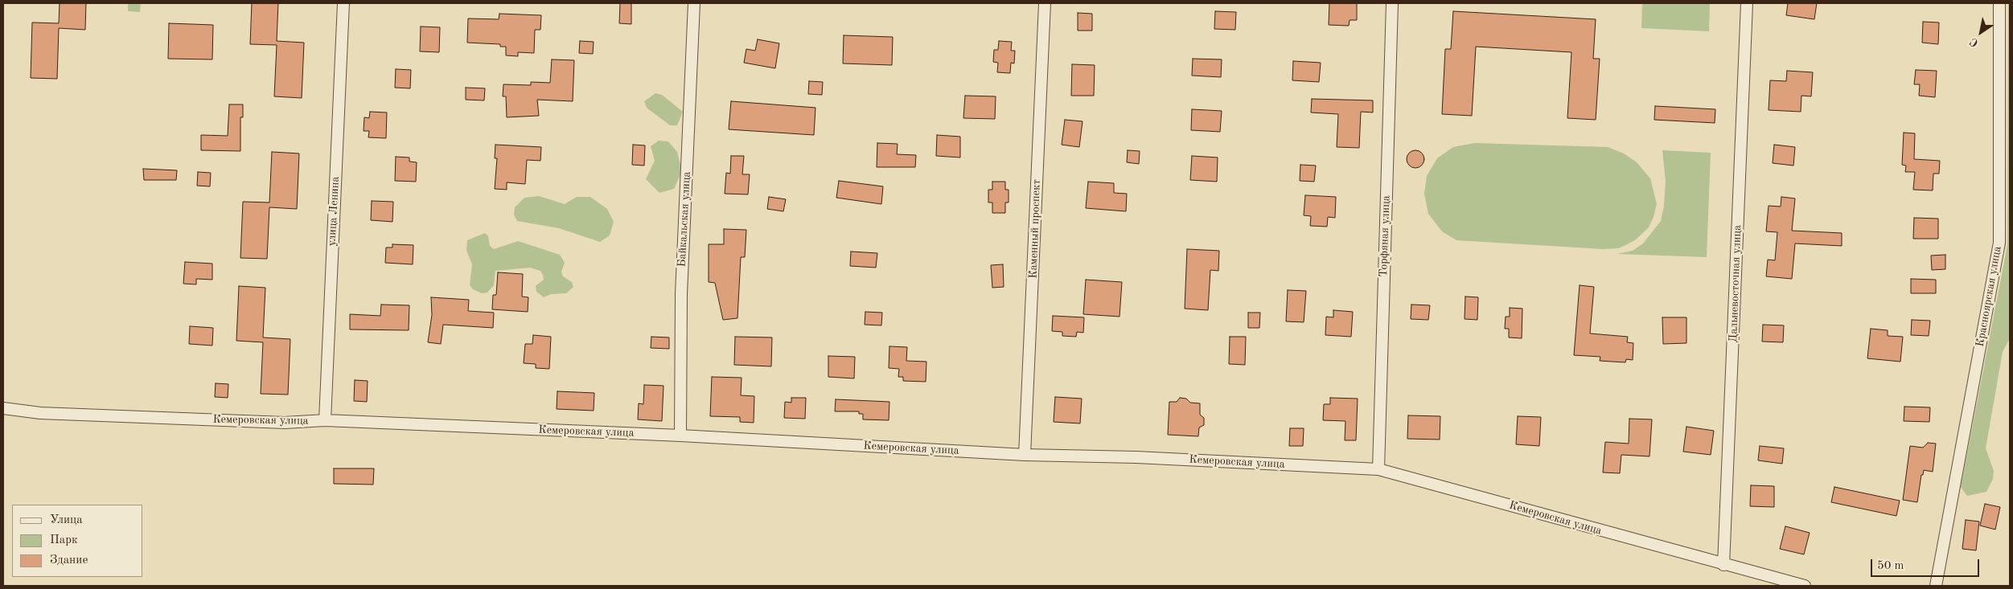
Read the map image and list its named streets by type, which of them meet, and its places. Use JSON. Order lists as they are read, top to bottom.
{
  "streets": {
    "street": [
      "улица Ленина",
      "Байкальская улица",
      "Каменный проспект",
      "Торфяная улица",
      "Дальневосточная улица",
      "Красноярская улица",
      "Кемеровская улица"
    ]
  },
  "crossings": [
    ["улица Ленина", "Кемеровская улица"],
    ["Байкальская улица", "Кемеровская улица"],
    ["Каменный проспект", "Кемеровская улица"],
    ["Торфяная улица", "Кемеровская улица"],
    ["Дальневосточная улица", "Кемеровская улица"]
  ],
  "legend": ["Улица", "Парк", "Здание"],
  "scale_bar": "50 m",
  "north": "bottom left"
}
